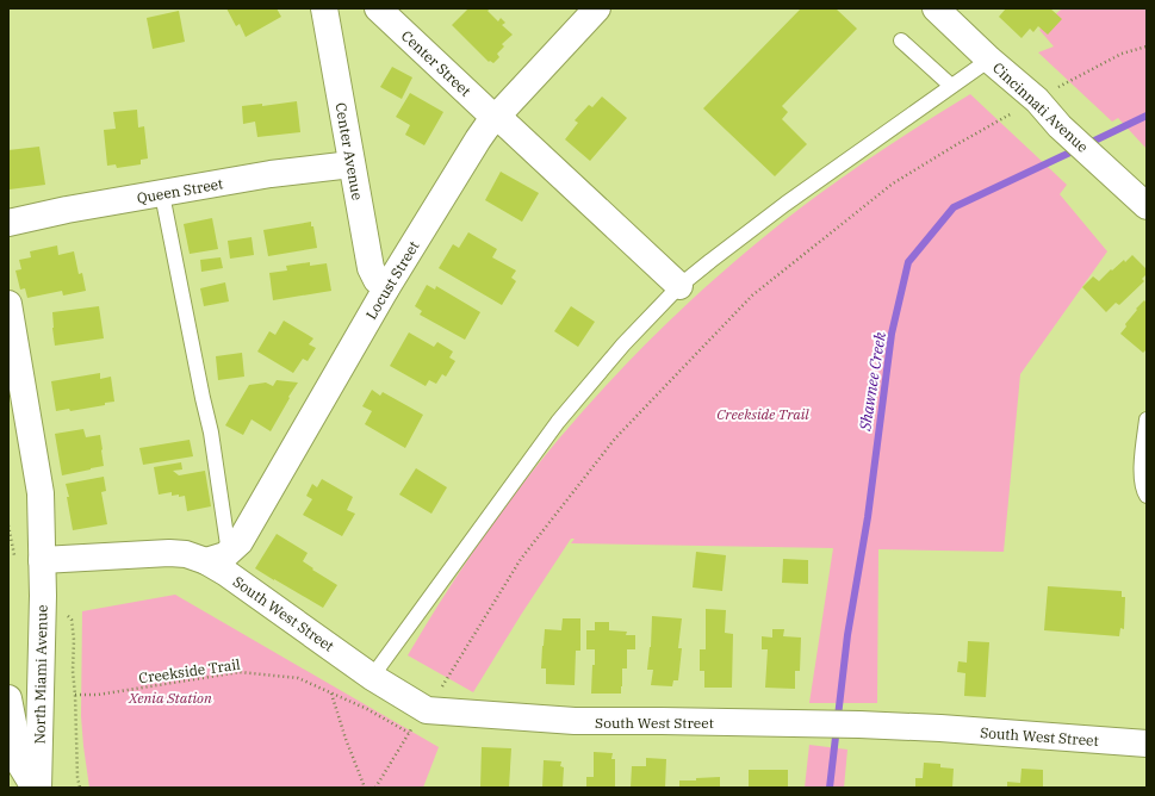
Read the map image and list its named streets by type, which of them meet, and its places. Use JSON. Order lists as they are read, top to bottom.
{
  "streets": {
    "main road": [
      "Center Street",
      "Cincinnati Avenue",
      "Center Avenue",
      "Queen Street",
      "Locust Street",
      "South West Street",
      "North Miami Avenue"
    ],
    "path": ["Creekside Trail"]
  },
  "crossings": [
    ["Center Street", "Locust Street"],
    ["Center Avenue", "Queen Street"],
    ["Center Avenue", "Locust Street"],
    ["Locust Street", "South West Street"]
  ],
  "water": ["Shawnee Creek"],
  "parks": ["Creekside Trail", "Xenia Station"]
}
